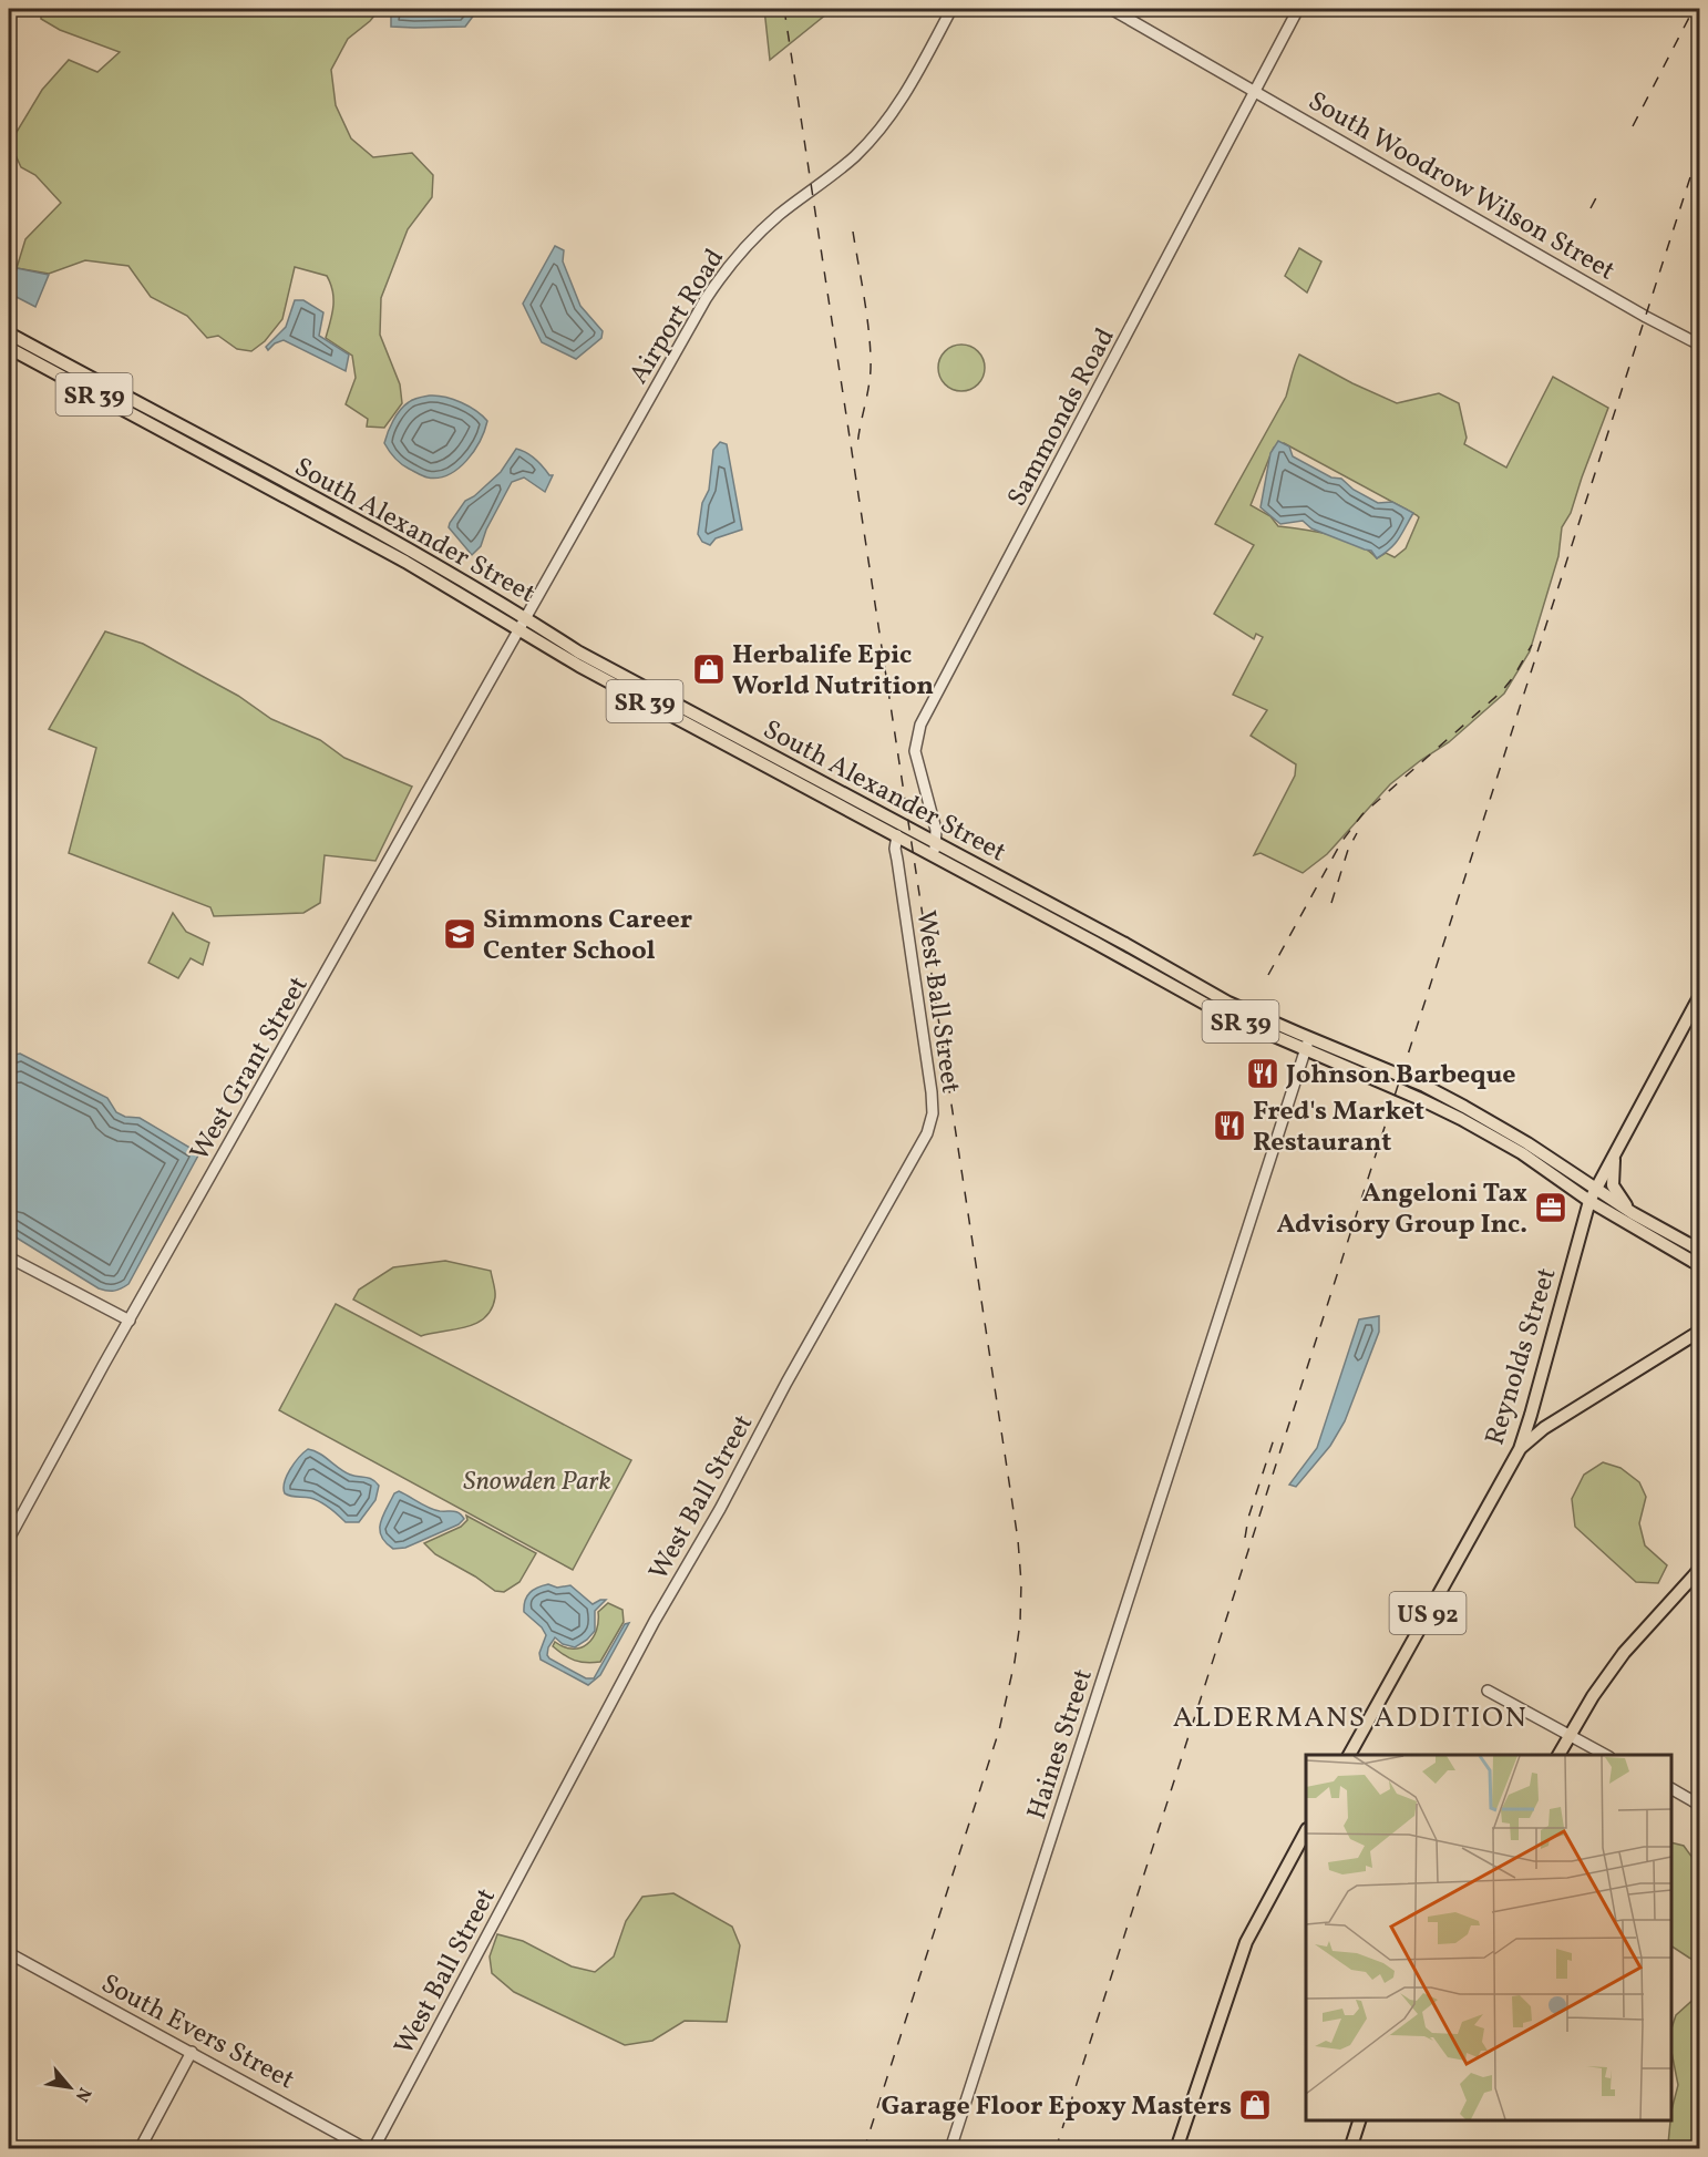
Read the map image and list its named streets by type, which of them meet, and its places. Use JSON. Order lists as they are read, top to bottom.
{
  "streets": {
    "main road": [
      "SR 39",
      "South Alexander Street",
      "Reynolds Street",
      "US 92"
    ],
    "street": [
      "South Woodrow Wilson Street",
      "Airport Road",
      "Sammonds Road",
      "West Ball Street",
      "West Grant Street",
      "Haines Street",
      "South Evers Street"
    ]
  },
  "crossings": [
    ["South Woodrow Wilson Street", "Sammonds Road"],
    ["Airport Road", "South Alexander Street"],
    ["Airport Road", "West Grant Street"],
    ["SR 39", "South Alexander Street"],
    ["SR 39", "Reynolds Street"],
    ["Sammonds Road", "South Alexander Street"],
    ["South Alexander Street", "West Ball Street"],
    ["South Alexander Street", "West Grant Street"],
    ["South Alexander Street", "Reynolds Street"],
    ["South Alexander Street", "Haines Street"],
    ["Reynolds Street", "US 92"]
  ],
  "districts": ["ALDERMANS ADDITION"],
  "parks": ["Snowden Park"],
  "places": {
    "shop": ["Herbalife Epic World Nutrition", "Garage Floor Epoxy Masters"],
    "school or university": ["Simmons Career Center School"],
    "restaurant": ["Johnson Barbeque", "Fred's Market Restaurant"],
    "office": ["Angeloni Tax Advisory Group Inc."]
  },
  "north": "bottom right"
}
